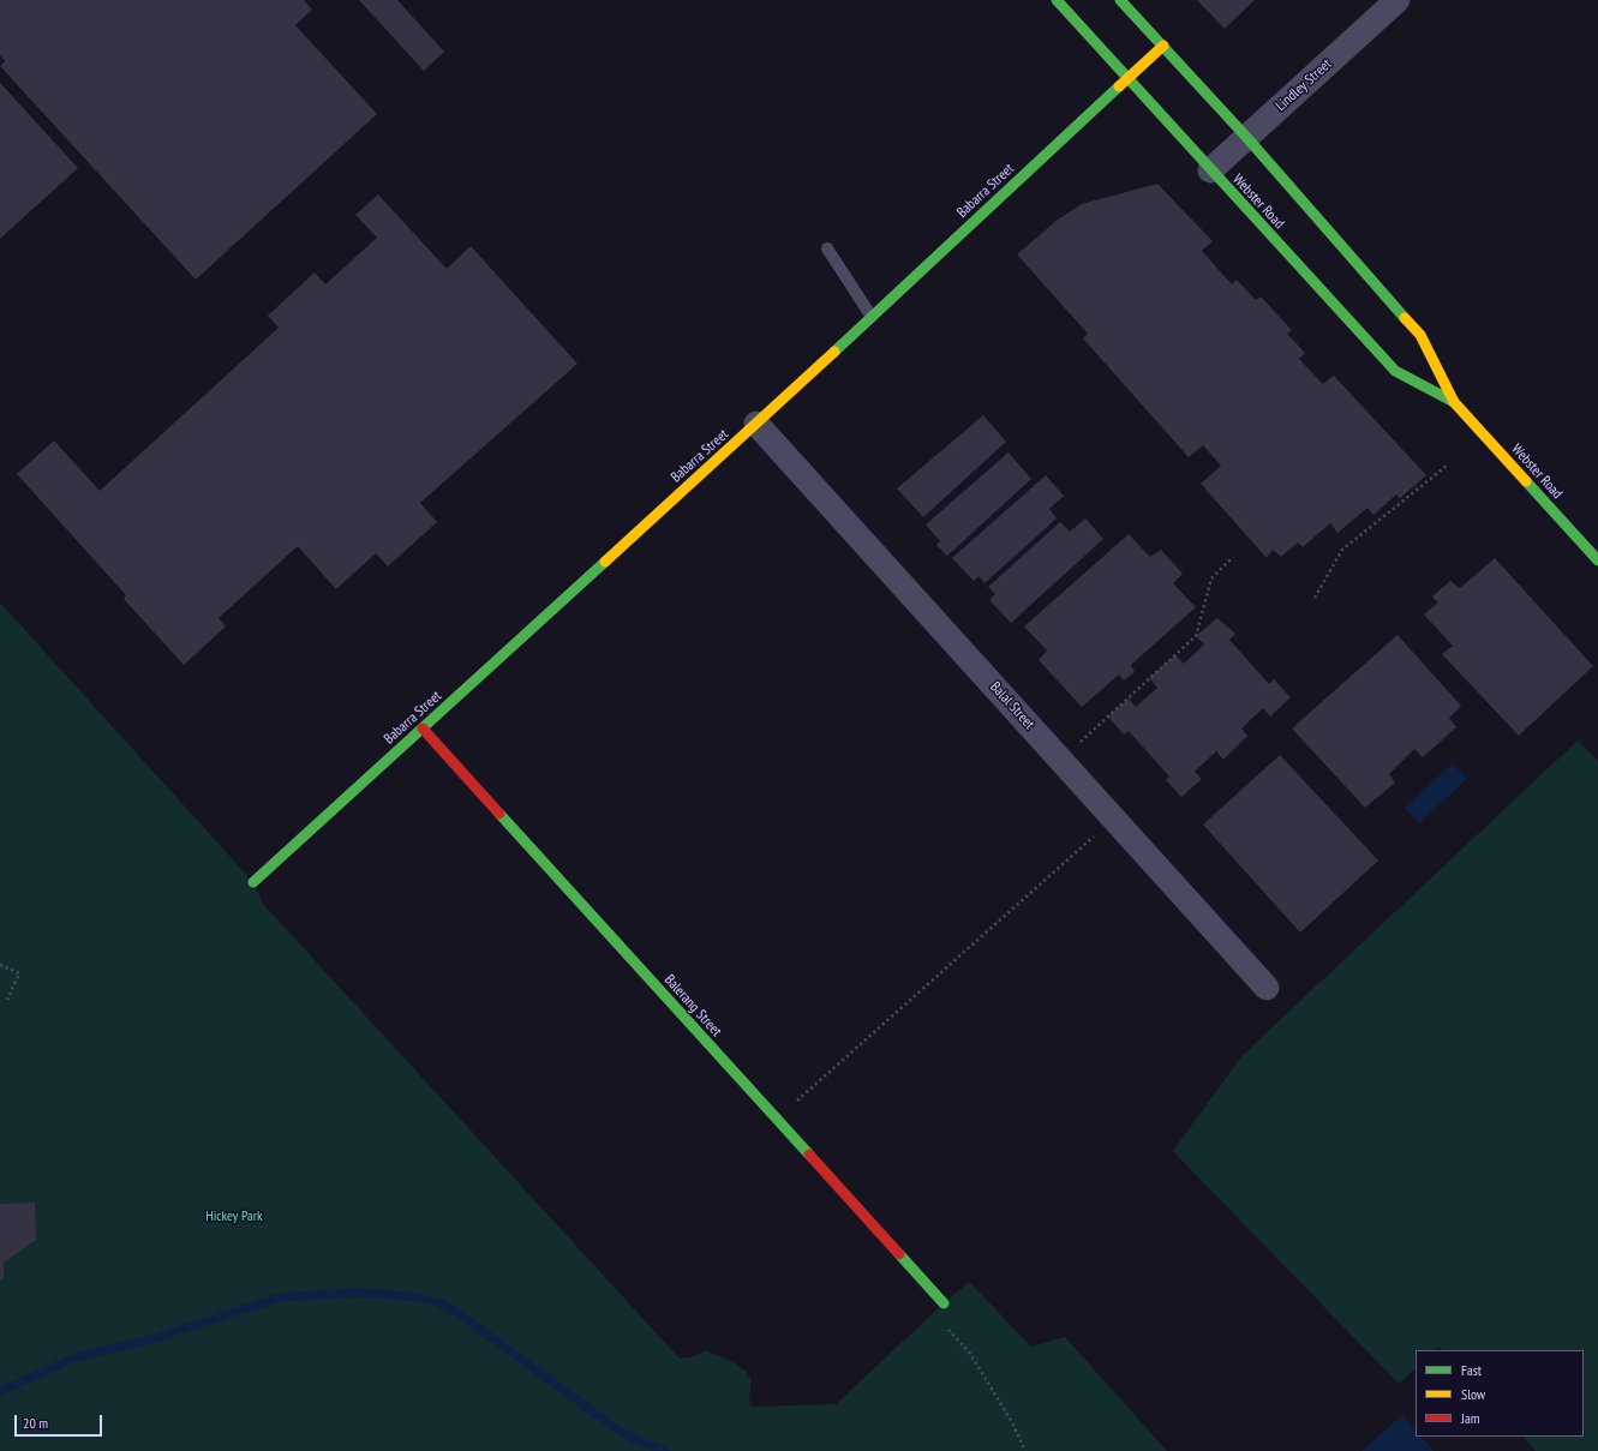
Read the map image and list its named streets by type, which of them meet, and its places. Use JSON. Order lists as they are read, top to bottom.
{
  "streets": {
    "street": [
      "Lindley Street",
      "Babarra Street",
      "Webster Road",
      "Balal Street",
      "Balerang Street"
    ]
  },
  "crossings": [
    ["Lindley Street", "Webster Road"],
    ["Babarra Street", "Webster Road"],
    ["Babarra Street", "Balal Street"],
    ["Babarra Street", "Balerang Street"]
  ],
  "parks": ["Hickey Park"],
  "legend": ["Fast", "Slow", "Jam"],
  "scale_bar": "20 m"
}
